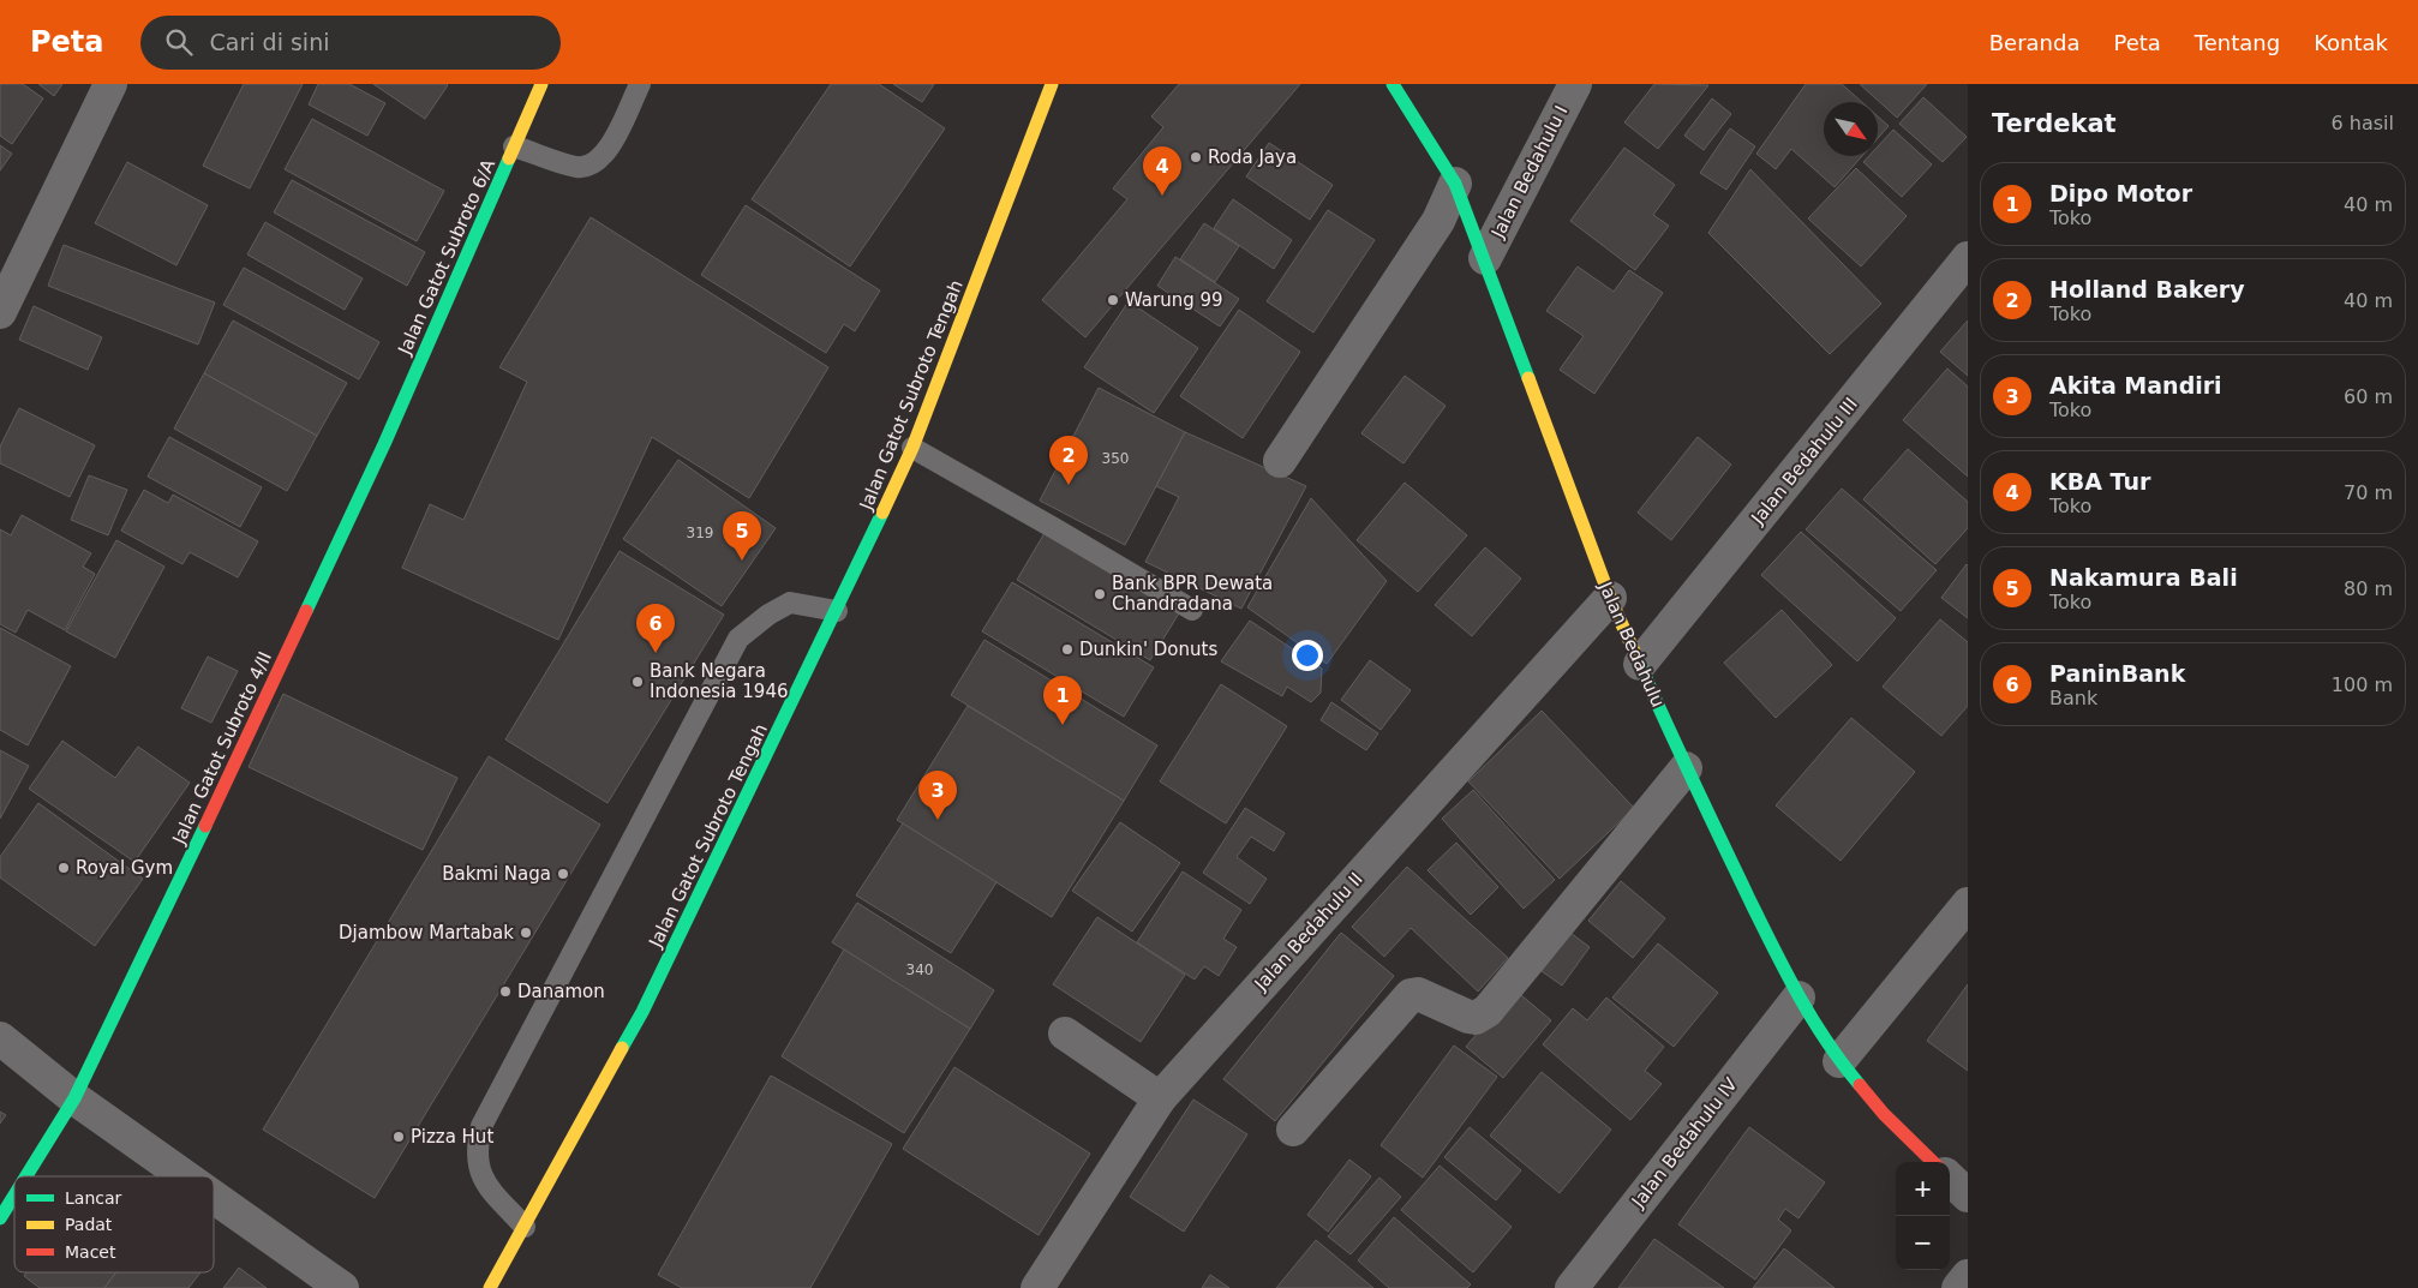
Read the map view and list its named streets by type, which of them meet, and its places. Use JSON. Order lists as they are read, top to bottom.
{
  "streets": {
    "main road": [
      "Jalan Gatot Subroto 6/A",
      "Jalan Gatot Subroto Tengah",
      "Jalan Bedahulu",
      "Jalan Gatot Subroto 4/II"
    ],
    "street": [
      "Jalan Bedahulu I",
      "Jalan Bedahulu III",
      "Jalan Bedahulu II",
      "Jalan Bedahulu IV"
    ]
  },
  "crossings": [
    ["Jalan Bedahulu I", "Jalan Bedahulu"],
    ["Jalan Gatot Subroto 6/A", "Jalan Gatot Subroto 4/II"],
    ["Jalan Bedahulu III", "Jalan Bedahulu"],
    ["Jalan Bedahulu", "Jalan Bedahulu II"],
    ["Jalan Bedahulu", "Jalan Bedahulu IV"]
  ],
  "places": [
    "Roda Jaya",
    "Warung 99",
    "Bank BPR Dewata Chandradana",
    "Dunkin' Donuts",
    "Bank Negara Indonesia 1946",
    "Royal Gym",
    "Bakmi Naga",
    "Djambow Martabak",
    "Danamon",
    "Pizza Hut"
  ],
  "house_numbers": ["350", "319", "340"],
  "legend": ["Lancar", "Padat", "Macet"],
  "north": "bottom right",
  "page": {
    "header": "Peta",
    "search": "Cari di sini",
    "nav": [
      "Beranda",
      "Peta",
      "Tentang",
      "Kontak"
    ],
    "heading": ["Terdekat", "6 hasil"],
    "pins": [
      "4",
      "2",
      "5",
      "6",
      "1",
      "3"
    ],
    "list": [
      {
        "mark": "1",
        "name": "Dipo Motor",
        "note": "Toko",
        "value": "40 m"
      },
      {
        "mark": "2",
        "name": "Holland Bakery",
        "note": "Toko",
        "value": "40 m"
      },
      {
        "mark": "3",
        "name": "Akita Mandiri",
        "note": "Toko",
        "value": "60 m"
      },
      {
        "mark": "4",
        "name": "KBA Tur",
        "note": "Toko",
        "value": "70 m"
      },
      {
        "mark": "5",
        "name": "Nakamura Bali",
        "note": "Toko",
        "value": "80 m"
      },
      {
        "mark": "6",
        "name": "PaninBank",
        "note": "Bank",
        "value": "100 m"
      }
    ],
    "map_buttons": ["+", "−"]
  }
}
